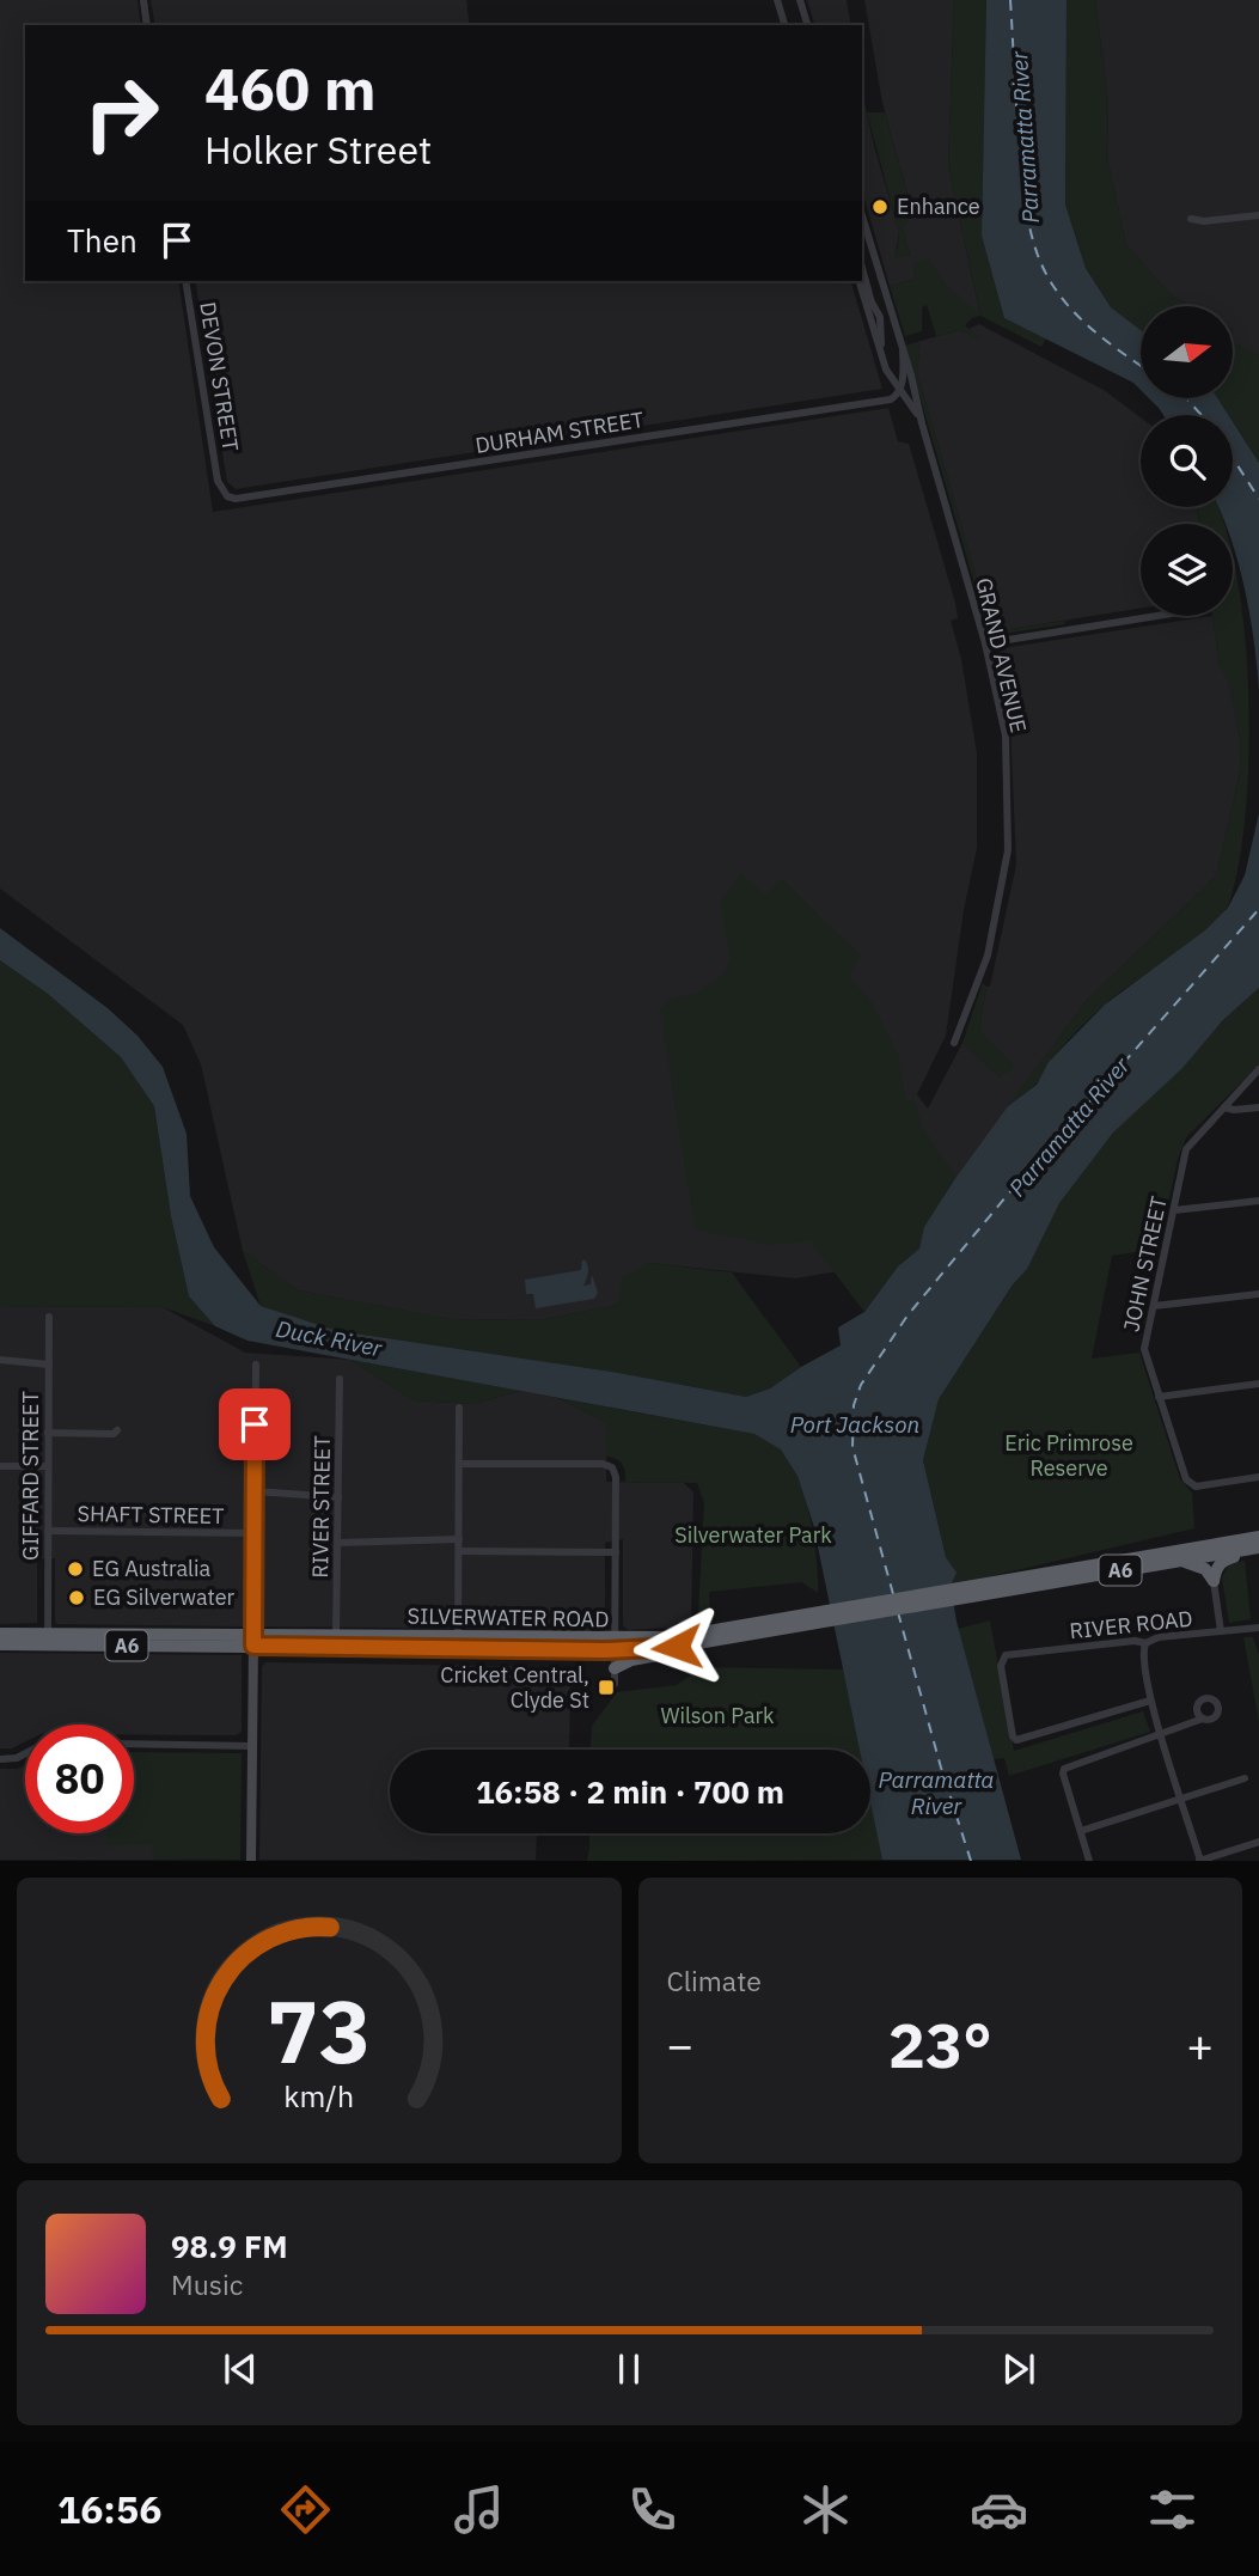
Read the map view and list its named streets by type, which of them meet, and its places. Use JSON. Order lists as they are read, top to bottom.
{
  "streets": {
    "highway": ["A6", "SILVERWATER ROAD"],
    "street": [
      "DEVON STREET",
      "DURHAM STREET",
      "GRAND AVENUE",
      "JOHN STREET",
      "GIFFARD STREET",
      "RIVER STREET",
      "SHAFT STREET",
      "RIVER ROAD"
    ]
  },
  "crossings": [
    ["DEVON STREET", "DURHAM STREET"],
    ["GIFFARD STREET", "SHAFT STREET"],
    ["GIFFARD STREET", "SILVERWATER ROAD"],
    ["RIVER STREET", "SILVERWATER ROAD"]
  ],
  "water": ["Parramatta River", "Duck River", "Port Jackson"],
  "parks": ["Eric Primrose Reserve", "Silverwater Park", "Wilson Park"],
  "places": {
    "other": ["Enhance", "EG Australia", "EG Silverwater"],
    "transit": ["Cricket Central, Clyde St"]
  },
  "north": "right",
  "page": {
    "turn": ["460 m", "Holker Street"],
    "then": "Then",
    "limit": "80",
    "trip": "16:58 · 2 min · 700 m",
    "tile": "Climate",
    "heat": ["−", "23°", "+"],
    "song": ["98.9 FM", "Music"],
    "tabs": "16:56",
    "gauge": ["73", "km/h"]
  }
}
